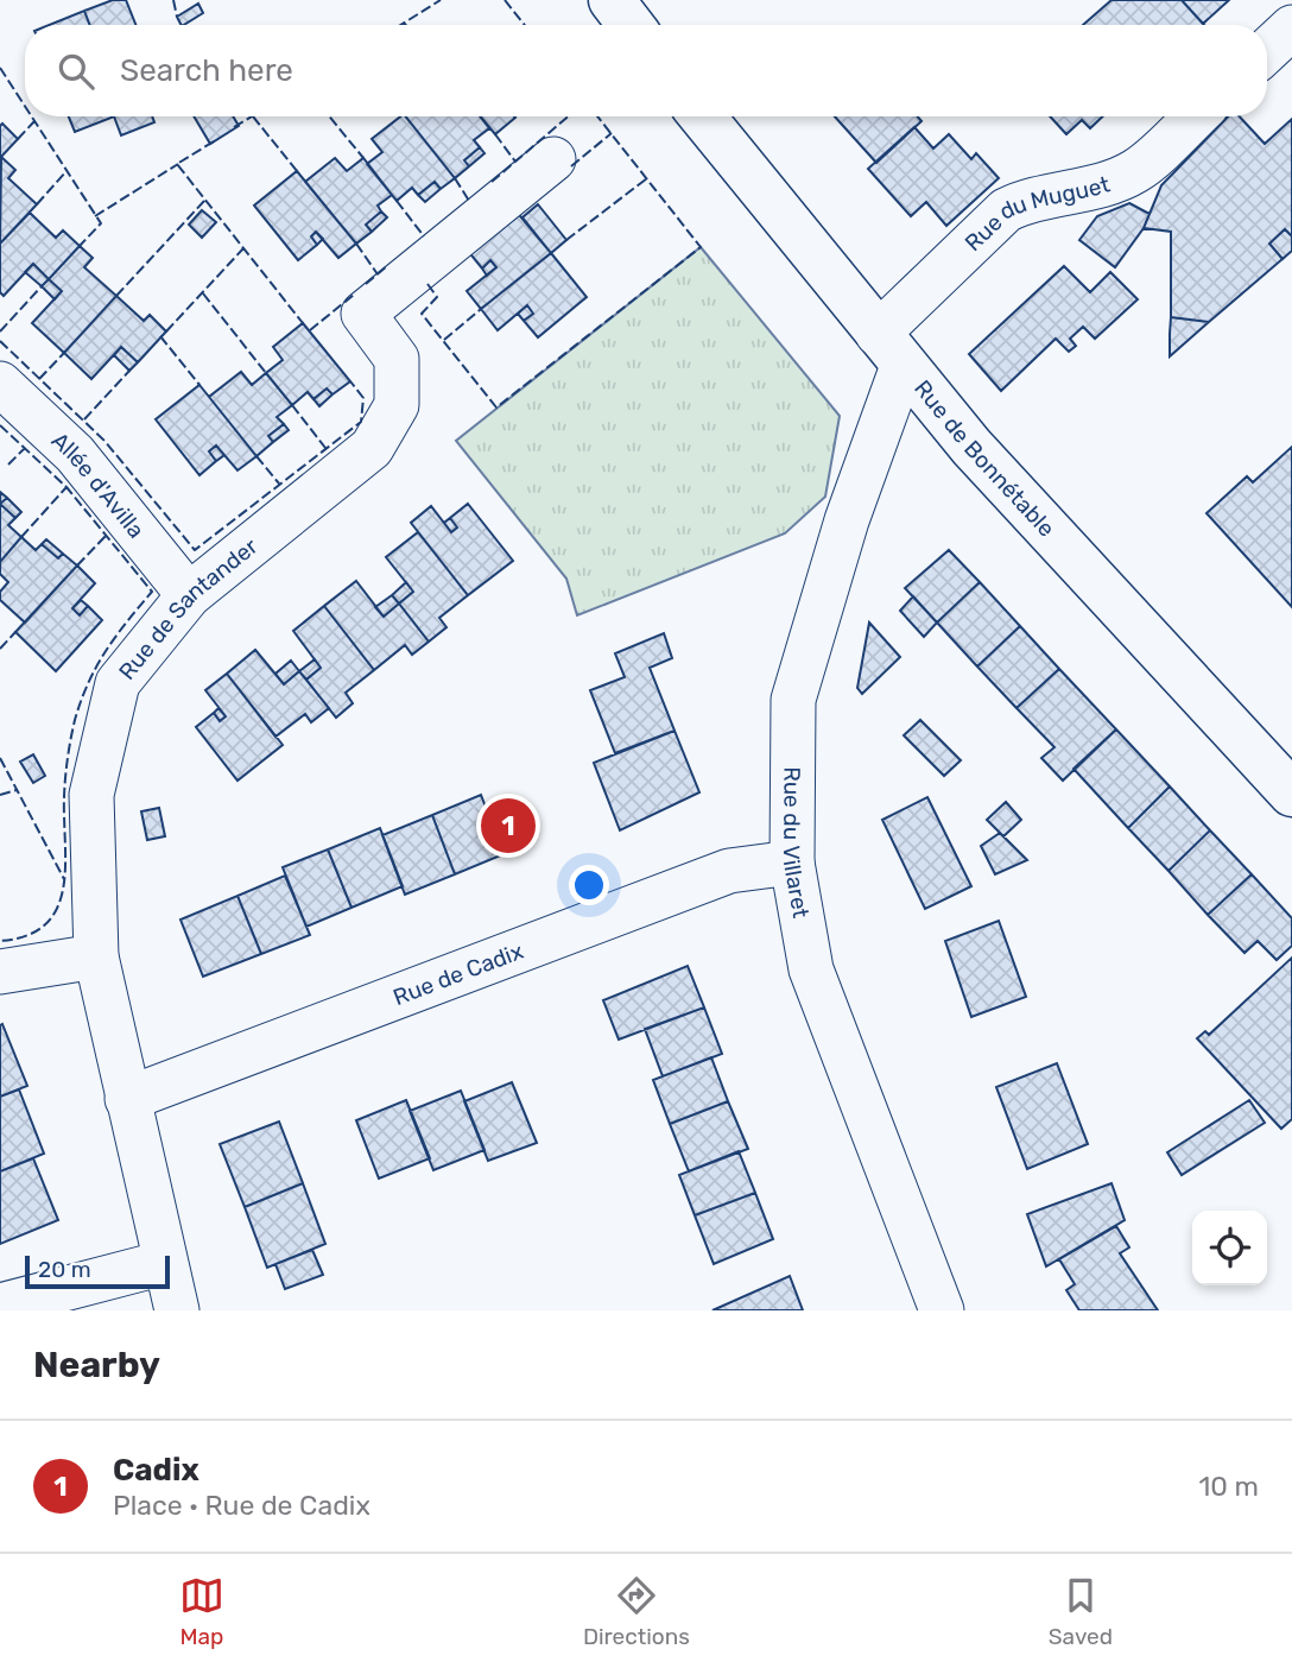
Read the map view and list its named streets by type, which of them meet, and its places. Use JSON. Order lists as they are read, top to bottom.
{
  "streets": {
    "main road": ["Rue de Bonnétable"],
    "street": [
      "Rue du Muguet",
      "Allée d'Avilla",
      "Rue de Santander",
      "Rue du Villaret",
      "Rue de Cadix"
    ]
  },
  "crossings": [
    ["Rue du Muguet", "Rue de Bonnétable"],
    ["Rue du Muguet", "Rue du Villaret"],
    ["Rue de Bonnétable", "Rue du Villaret"],
    ["Allée d'Avilla", "Rue de Santander"],
    ["Rue de Santander", "Rue de Cadix"],
    ["Rue du Villaret", "Rue de Cadix"]
  ],
  "scale_bar": "20 m",
  "page": {
    "search": "Search here",
    "pins": "1",
    "scale": "20 m",
    "heading": "Nearby",
    "list": [
      {
        "mark": "1",
        "name": "Cadix",
        "note": "Place · Rue de Cadix",
        "value": "10 m"
      }
    ],
    "nav": ["Map", "Directions", "Saved"]
  }
}
